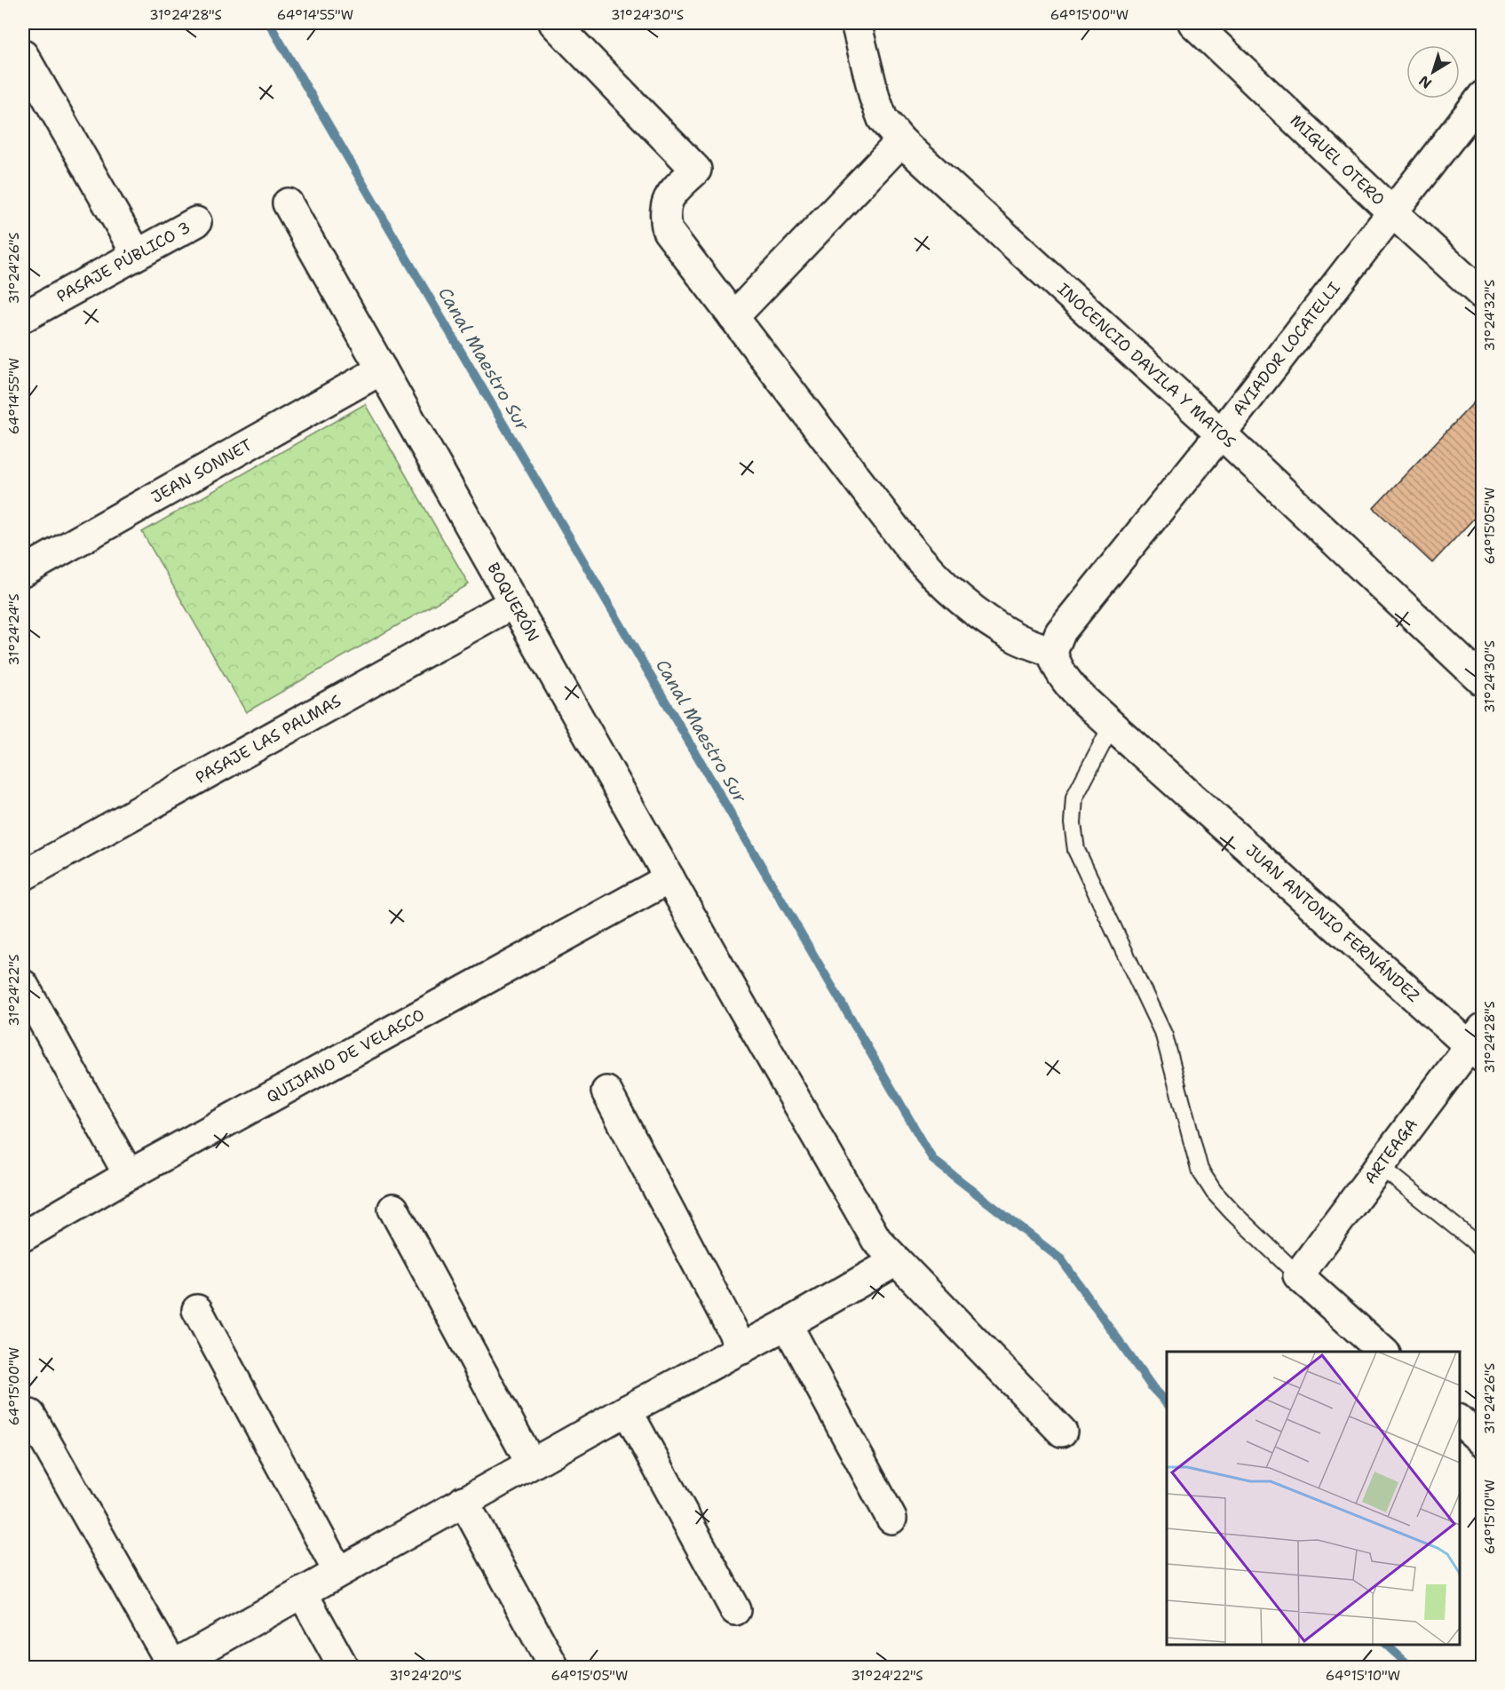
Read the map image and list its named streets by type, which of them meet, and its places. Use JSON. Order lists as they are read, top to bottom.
{
  "streets": {
    "street": [
      "MIGUEL OTERO",
      "PASAJE PÚBLICO 3",
      "AVIADOR LOCATELLI",
      "INOCENCIO DAVILA Y MATOS",
      "JEAN SONNET",
      "BOQUERÓN",
      "PASAJE LAS PALMAS",
      "JUAN ANTONIO FERNÁNDEZ",
      "QUIJANO DE VELASCO",
      "ARTEAGA"
    ]
  },
  "crossings": [
    ["MIGUEL OTERO", "AVIADOR LOCATELLI"],
    ["AVIADOR LOCATELLI", "INOCENCIO DAVILA Y MATOS"],
    ["AVIADOR LOCATELLI", "JUAN ANTONIO FERNÁNDEZ"],
    ["JEAN SONNET", "BOQUERÓN"],
    ["BOQUERÓN", "PASAJE LAS PALMAS"],
    ["BOQUERÓN", "QUIJANO DE VELASCO"],
    ["JUAN ANTONIO FERNÁNDEZ", "ARTEAGA"]
  ],
  "water": ["Canal Maestro Sur"],
  "north": "bottom left",
  "coordinates": [
    "31°24'28\"S",
    "64°14'55\"W",
    "31°24'30\"S",
    "64°15'00\"W",
    "31°24'26\"S",
    "31°24'32\"S",
    "64°15'05\"W",
    "31°24'24\"S",
    "31°24'22\"S",
    "64°15'10\"W",
    "31°24'20\"S"
  ]
}
